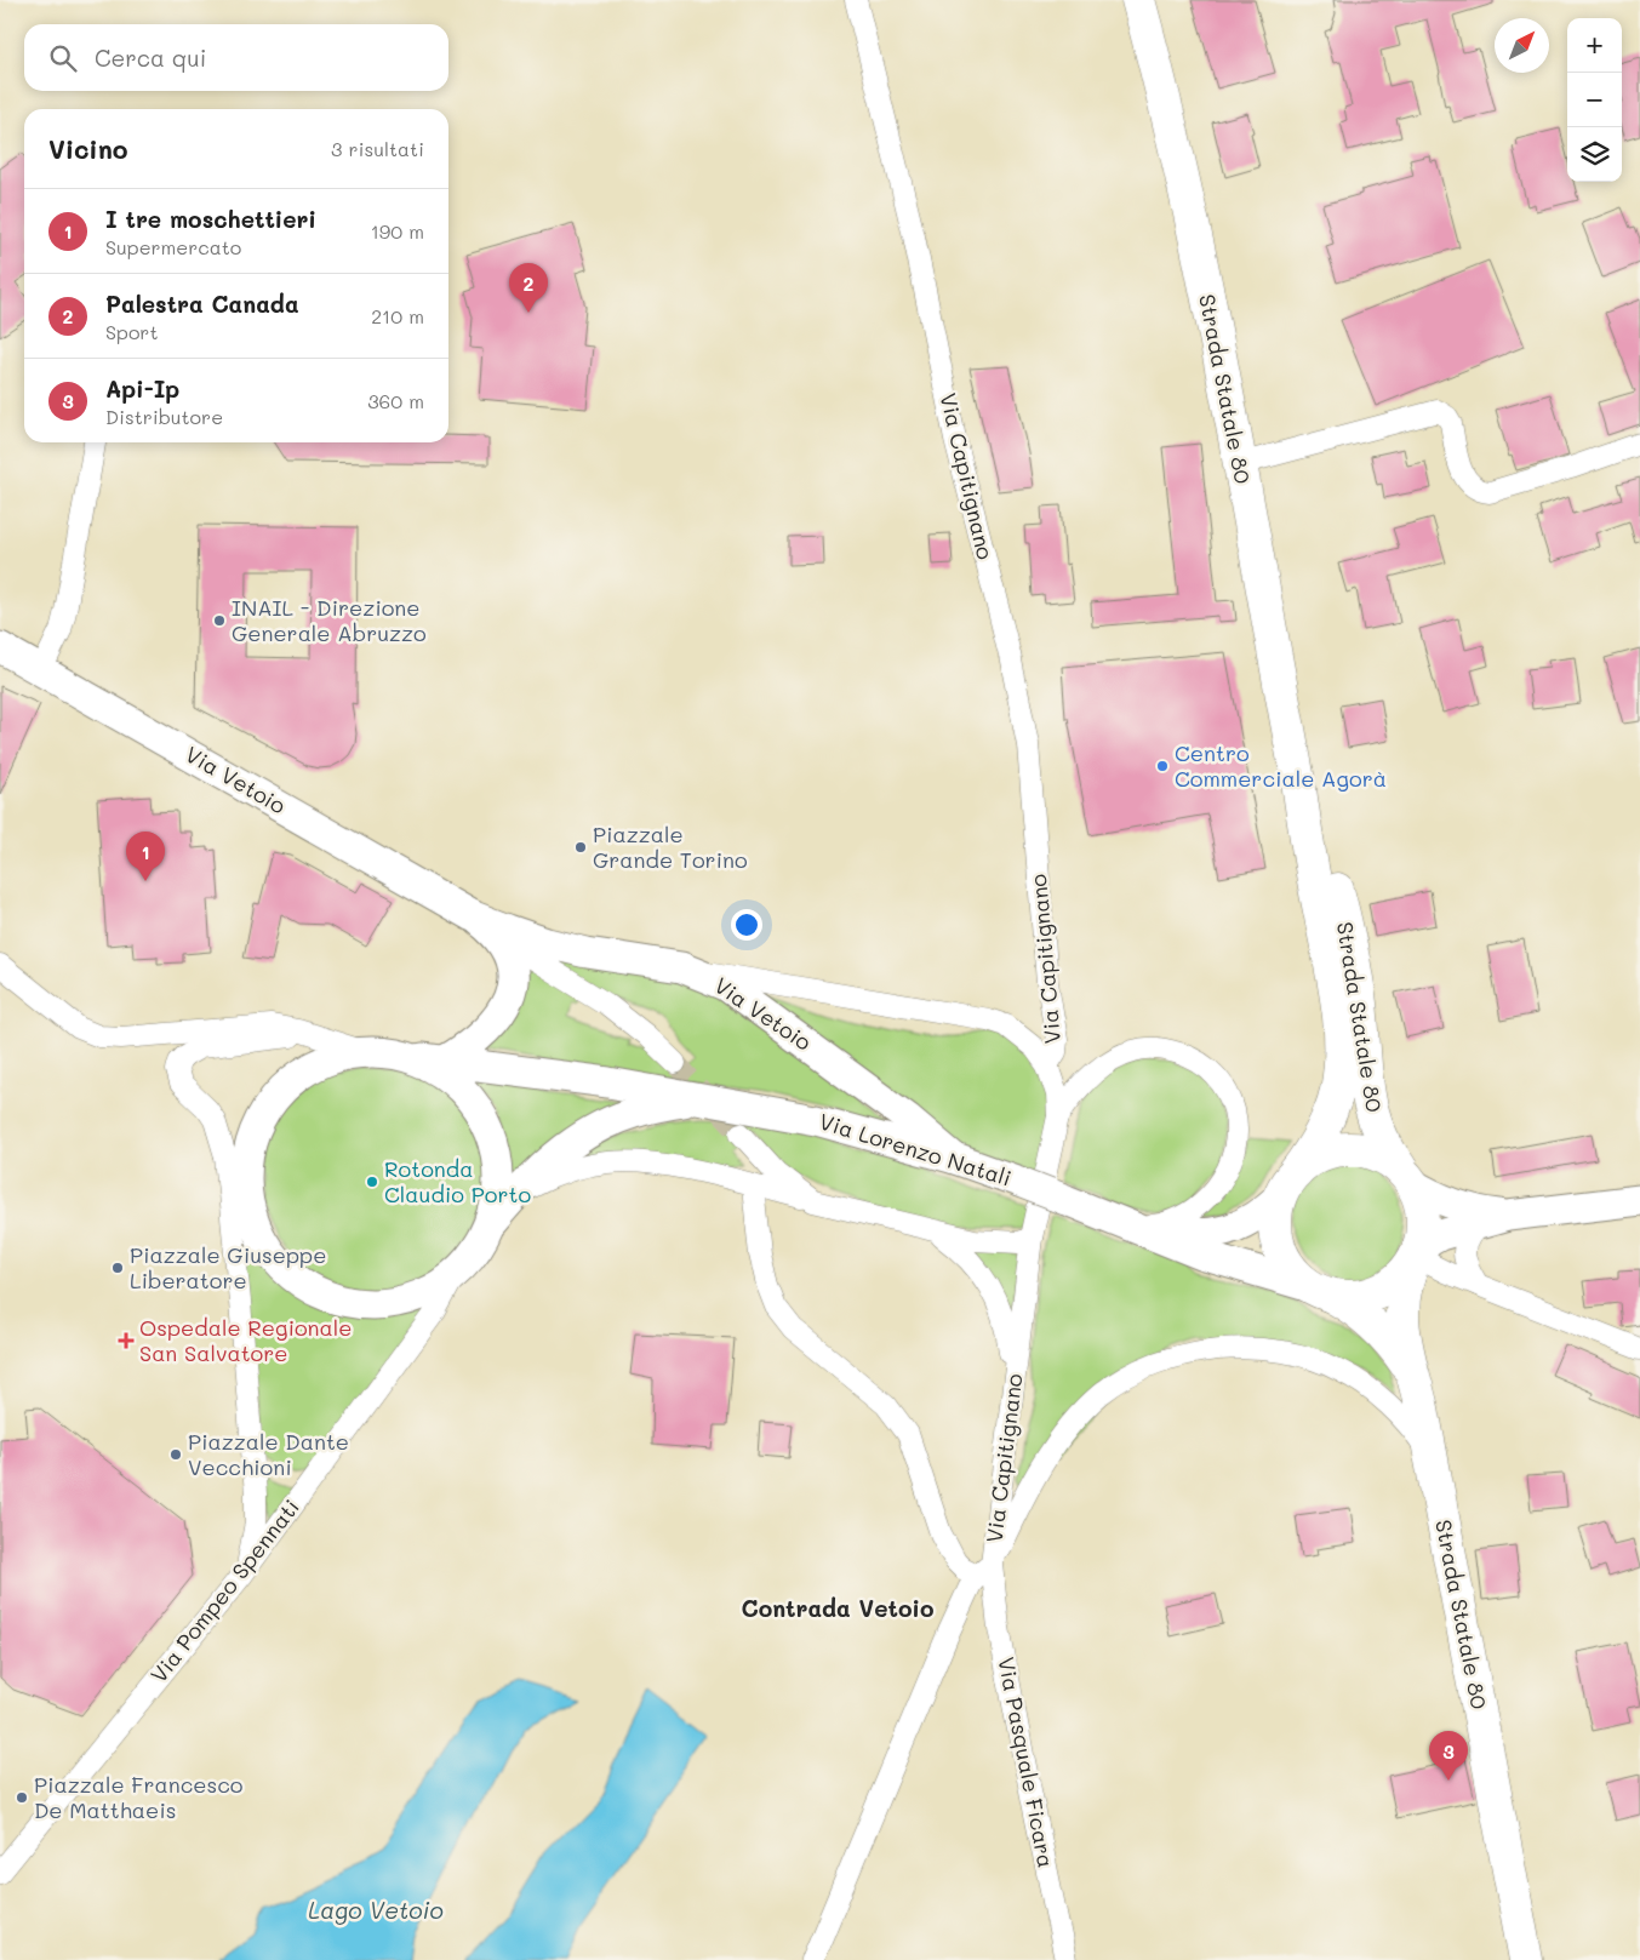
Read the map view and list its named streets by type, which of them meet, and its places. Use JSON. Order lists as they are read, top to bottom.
{
  "streets": {
    "main road": ["Strada Statale 80"],
    "street": [
      "Via Capitignano",
      "Via Vetoio",
      "Via Lorenzo Natali",
      "Via Pompeo Spennati",
      "Via Pasquale Ficara"
    ]
  },
  "crossings": [
    ["Strada Statale 80", "Via Lorenzo Natali"],
    ["Via Capitignano", "Via Pasquale Ficara"],
    ["Via Vetoio", "Via Lorenzo Natali"]
  ],
  "districts": ["Contrada Vetoio"],
  "water": ["Lago Vetoio"],
  "places": {
    "other": [
      "INAIL - Direzione Generale Abruzzo",
      "Centro Commerciale Agorà",
      "Piazzale Grande Torino",
      "Rotonda Claudio Porto",
      "Piazzale Giuseppe Liberatore",
      "Piazzale Dante Vecchioni",
      "Piazzale Francesco De Matthaeis"
    ],
    "health": ["Ospedale Regionale San Salvatore"]
  },
  "north": "top right",
  "page": {
    "map_buttons": ["+", "−"],
    "search": "Cerca qui",
    "heading": ["Vicino", "3 risultati"],
    "list": [
      {
        "mark": "1",
        "name": "I tre moschettieri",
        "note": "Supermercato",
        "value": "190 m"
      },
      {
        "mark": "2",
        "name": "Palestra Canada",
        "note": "Sport",
        "value": "210 m"
      },
      {
        "mark": "3",
        "name": "Api-Ip",
        "note": "Distributore",
        "value": "360 m"
      }
    ],
    "pins": ["2", "1", "3"]
  }
}
